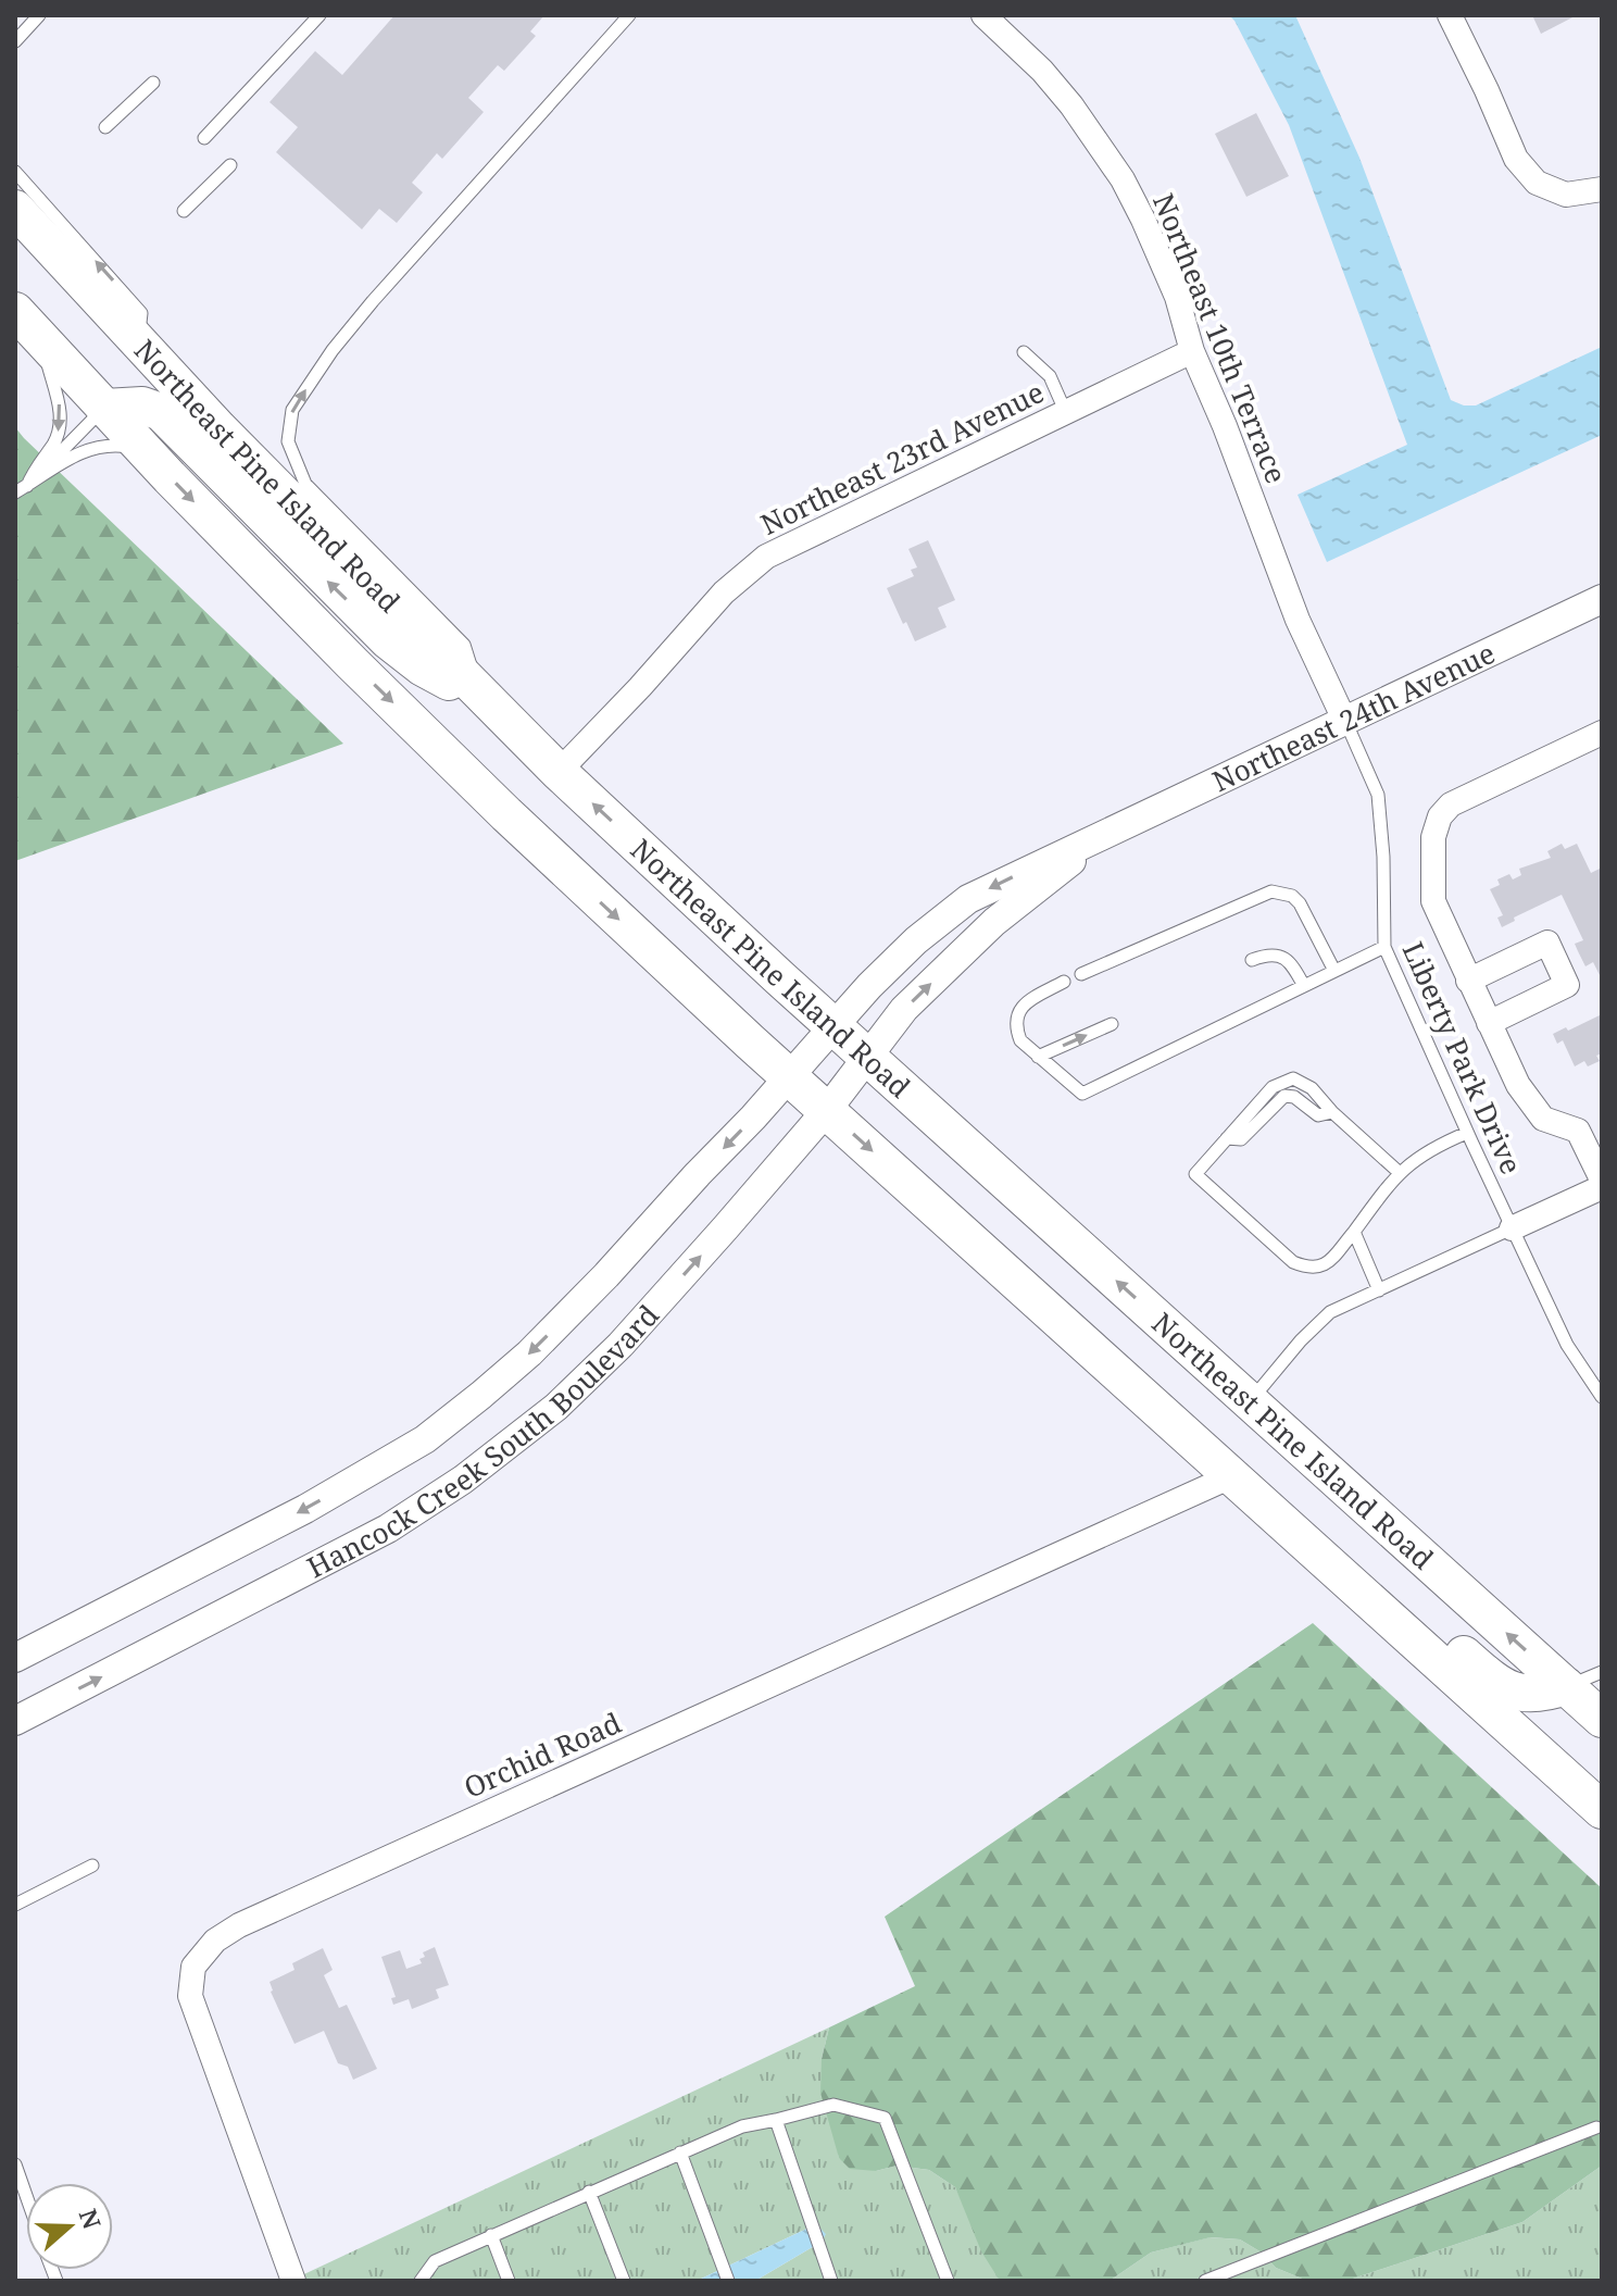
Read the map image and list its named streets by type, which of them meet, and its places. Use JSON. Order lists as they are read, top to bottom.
{
  "streets": {
    "main road": ["Northeast Pine Island Road"],
    "street": [
      "Northeast 10th Terrace",
      "Northeast 23rd Avenue",
      "Northeast 24th Avenue",
      "Hancock Creek South Boulevard",
      "Orchid Road"
    ],
    "lane": ["Liberty Park Drive"]
  },
  "crossings": [
    ["Northeast 10th Terrace", "Northeast 23rd Avenue"],
    ["Northeast 10th Terrace", "Northeast 24th Avenue"],
    ["Northeast 10th Terrace", "Liberty Park Drive"],
    ["Northeast 23rd Avenue", "Northeast Pine Island Road"],
    ["Northeast Pine Island Road", "Northeast 24th Avenue"],
    ["Northeast Pine Island Road", "Hancock Creek South Boulevard"],
    ["Northeast Pine Island Road", "Orchid Road"],
    ["Northeast 24th Avenue", "Liberty Park Drive"],
    ["Northeast 24th Avenue", "Hancock Creek South Boulevard"]
  ],
  "north": "right"
}
